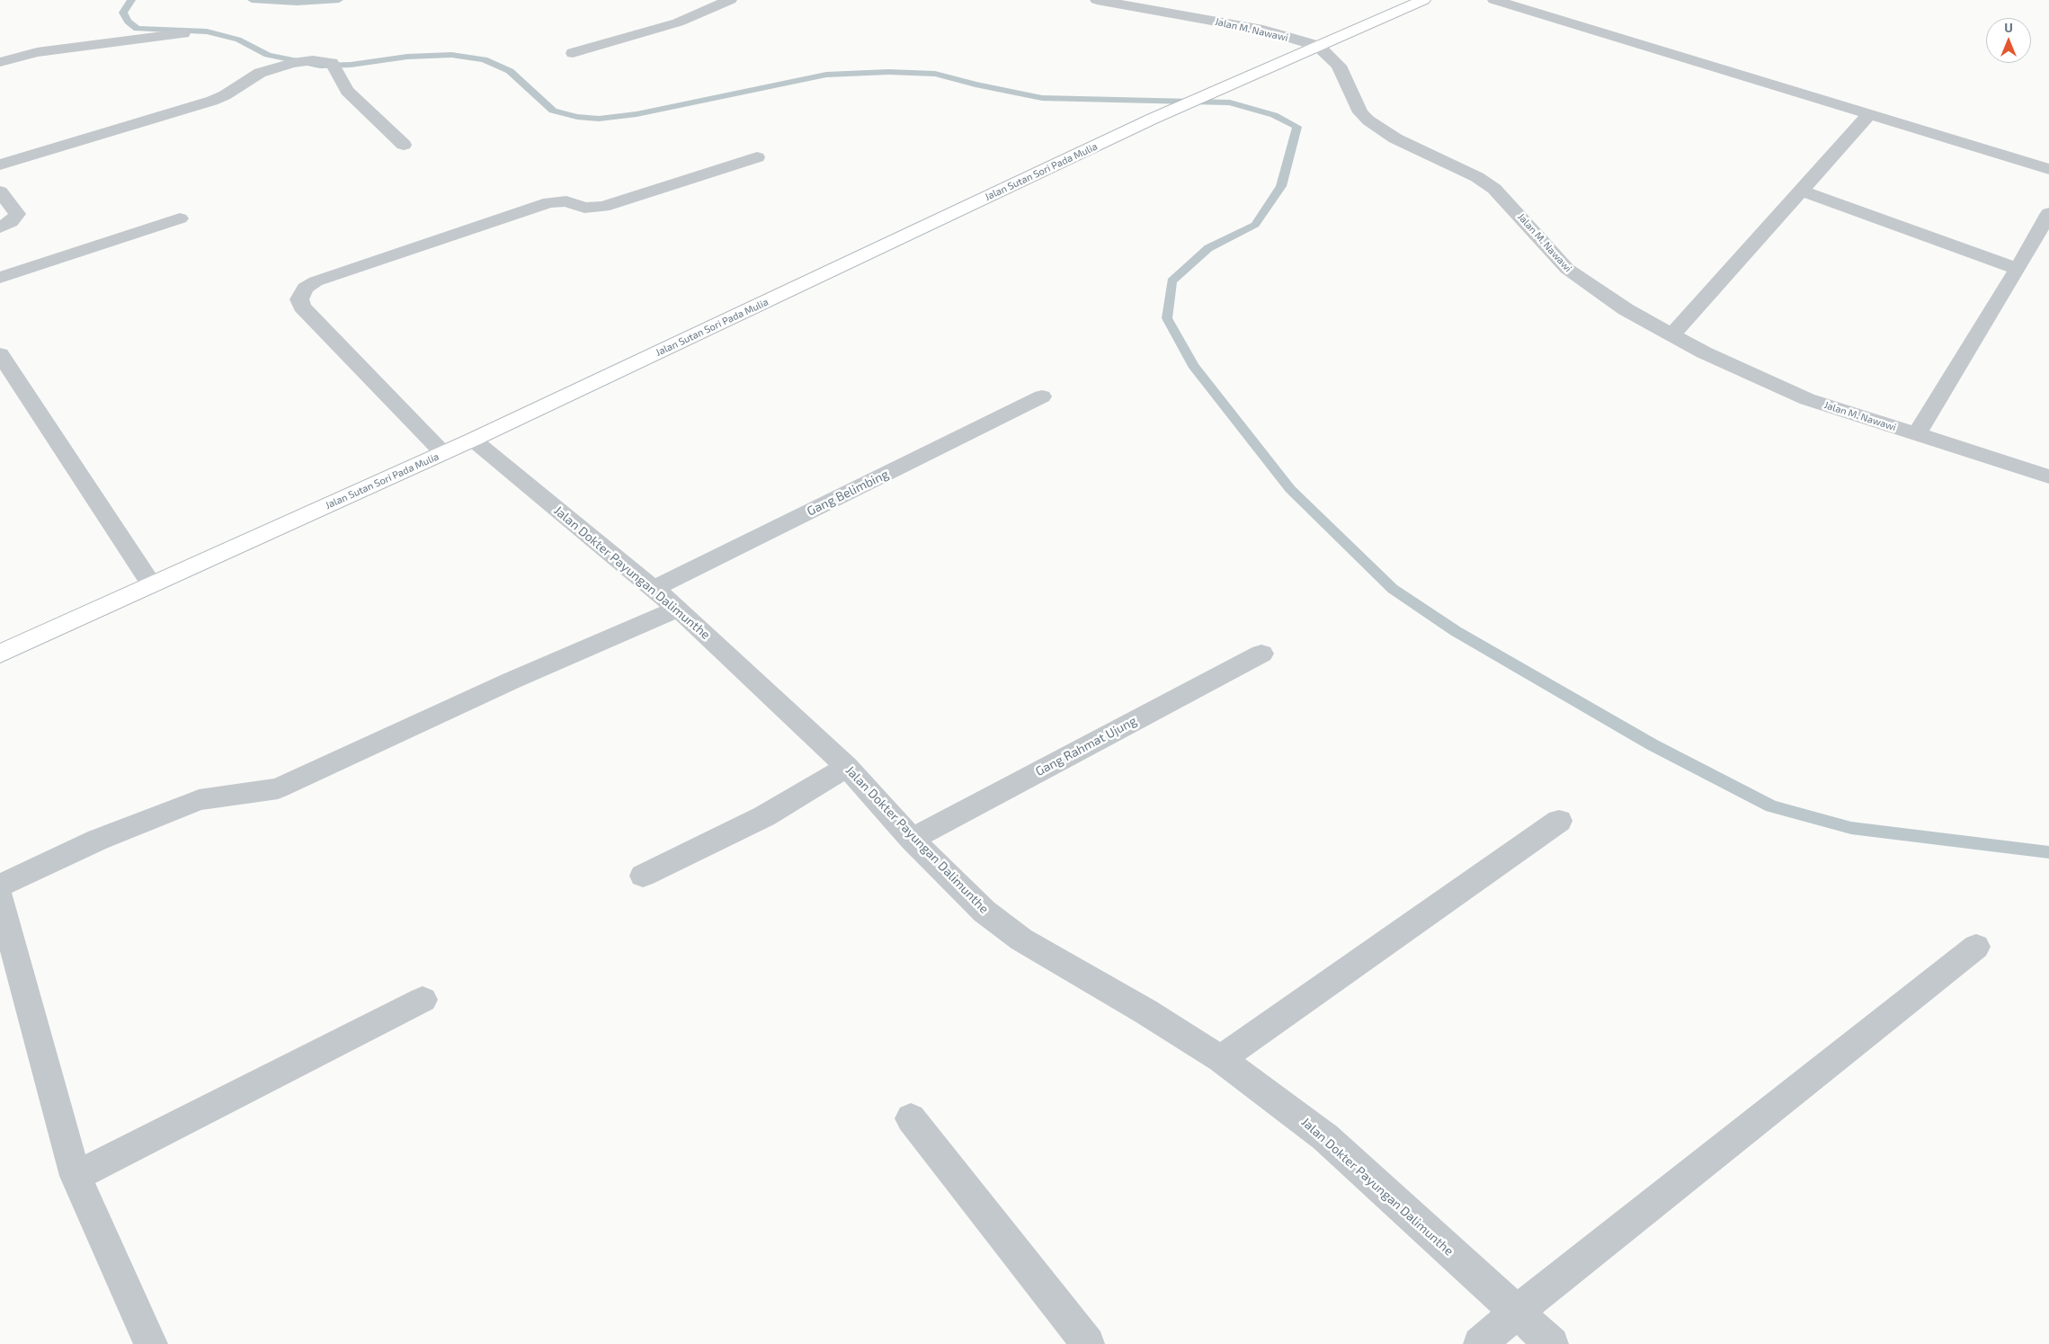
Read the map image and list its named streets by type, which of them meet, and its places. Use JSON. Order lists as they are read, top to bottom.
{
  "streets": {
    "street": [
      "Jalan M. Nawawi",
      "Jalan Sutan Sori Pada Mulia",
      "Gang Belimbing",
      "Jalan Dokter Payungan Dalimunthe",
      "Gang Rahmat Ujung"
    ]
  },
  "crossings": [
    ["Jalan M. Nawawi", "Jalan Sutan Sori Pada Mulia"],
    ["Jalan Sutan Sori Pada Mulia", "Jalan Dokter Payungan Dalimunthe"],
    ["Gang Belimbing", "Jalan Dokter Payungan Dalimunthe"],
    ["Jalan Dokter Payungan Dalimunthe", "Gang Rahmat Ujung"]
  ],
  "north": "top"
}
